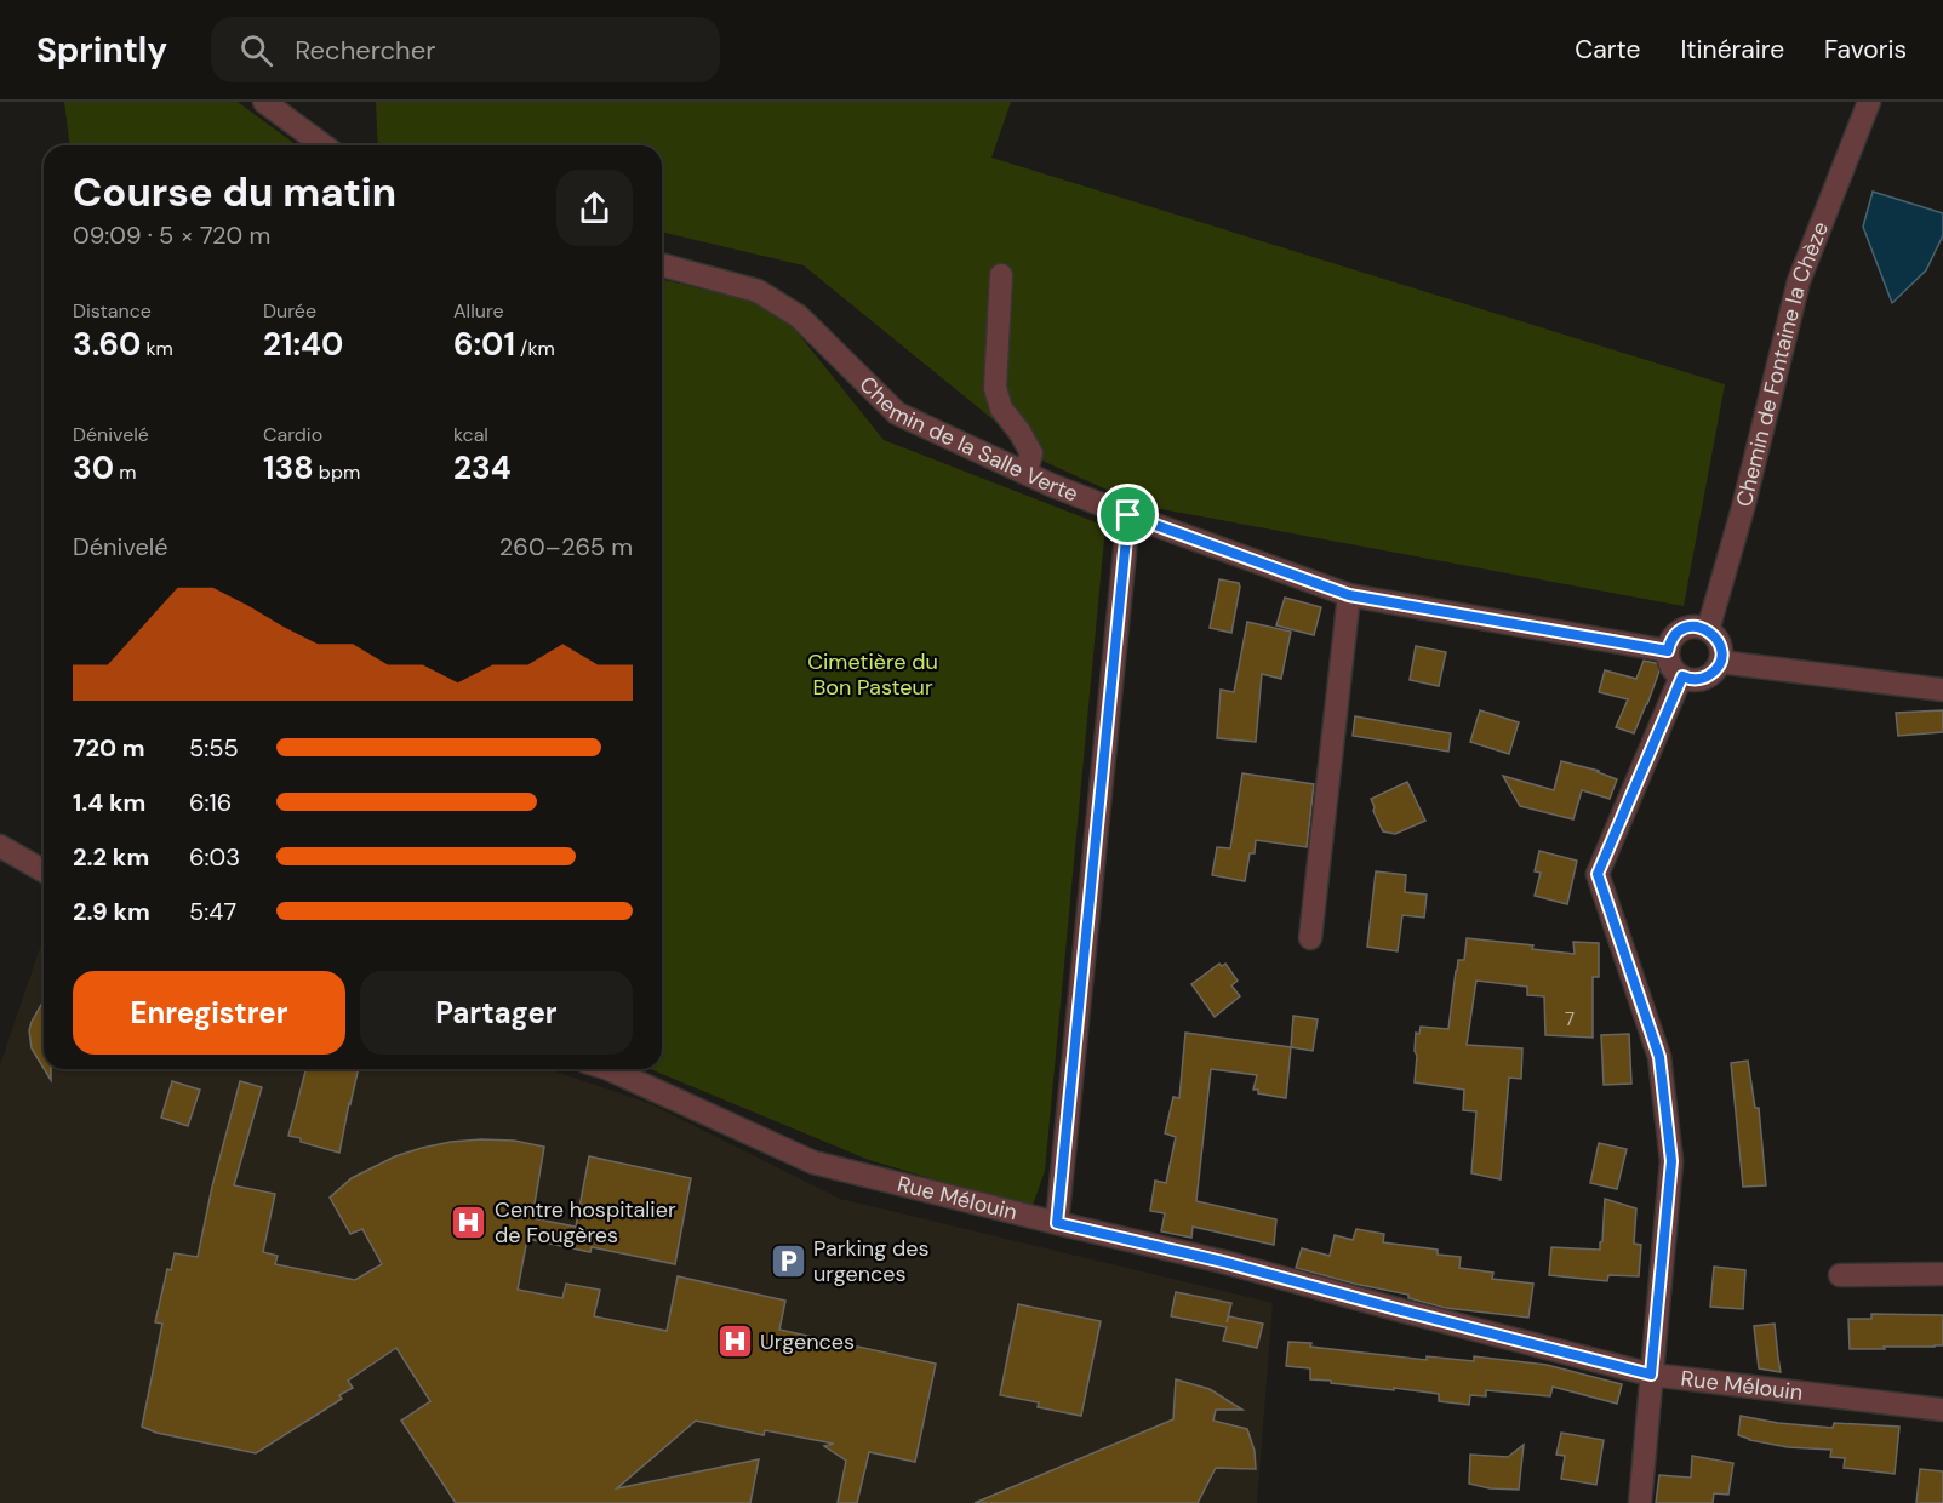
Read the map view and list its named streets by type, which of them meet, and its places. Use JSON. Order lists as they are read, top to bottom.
{
  "streets": {
    "street": ["Chemin de Fontaine la Chèze", "Chemin de la Salle Verte", "Rue Mélouin"]
  },
  "crossings": [
    ["Chemin de Fontaine la Chèze", "Chemin de la Salle Verte"]
  ],
  "parks": ["Cimetière du Bon Pasteur"],
  "places": {
    "hospital": ["Centre hospitalier de Fougères", "Urgences"],
    "parking": ["Parking des urgences"]
  },
  "house_numbers": ["7"],
  "page": {
    "header": "Sprintly",
    "search": "Rechercher",
    "nav": ["Carte", "Itinéraire", "Favoris"],
    "heading": ["Course du matin", "09:09 · 5 × 720 m"],
    "stats": [
      ["Distance", "3.60 km"],
      ["Durée", "21:40"],
      ["Allure", "6:01 /km"],
      ["Dénivelé", "30 m"],
      ["Cardio", "138 bpm"],
      ["kcal", "234"]
    ],
    "chart": ["Dénivelé", "260–265 m"],
    "list": [
      {
        "name": "720 m",
        "note": "5:55"
      },
      {
        "name": "1.4 km",
        "note": "6:16"
      },
      {
        "name": "2.2 km",
        "note": "6:03"
      },
      {
        "name": "2.9 km",
        "note": "5:47"
      }
    ],
    "buttons": ["Enregistrer", "Partager"]
  }
}
